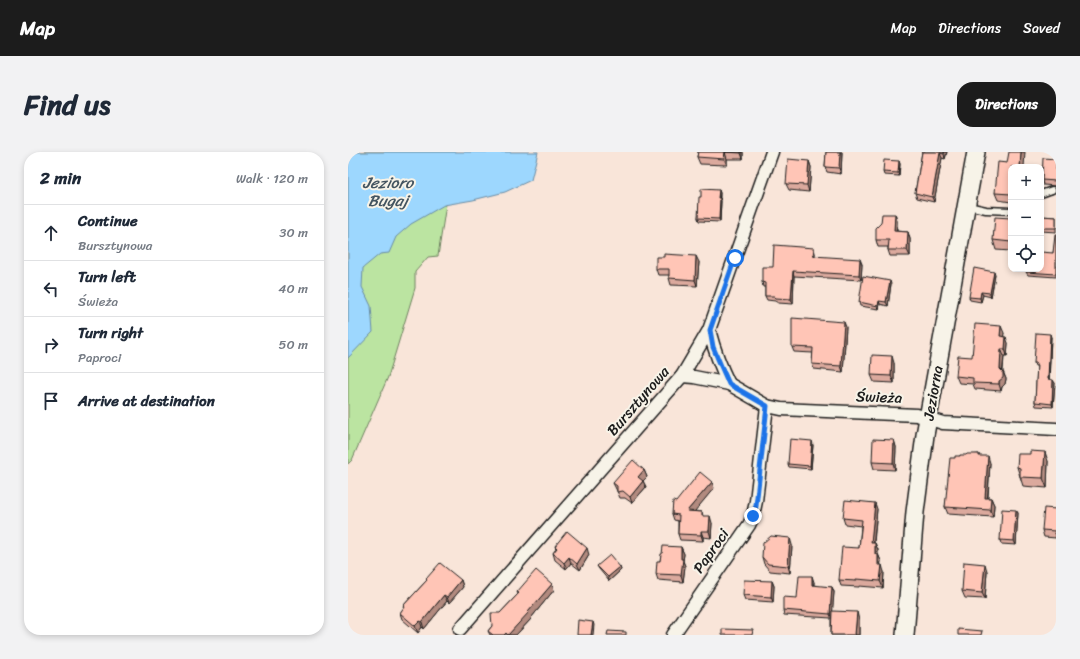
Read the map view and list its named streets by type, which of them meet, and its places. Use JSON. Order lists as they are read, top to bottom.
{
  "streets": {
    "street": [
      "Jeziorna",
      "Świeża",
      "Bursztynowa",
      "Paproci"
    ]
  },
  "crossings": [
    ["Jeziorna", "Świeża"],
    ["Świeża", "Bursztynowa"],
    ["Świeża", "Paproci"]
  ],
  "water": ["Jezioro Bugaj"],
  "page": {
    "header": "Map",
    "nav": ["Map", "Directions", "Saved"],
    "title": "Find us",
    "buttons": "Directions",
    "heading": ["2 min", "Walk · 120 m"],
    "map_buttons": ["+", "−"],
    "list": [
      ["Continue", "Bursztynowa", "30 m"],
      ["Turn left", "Świeża", "40 m"],
      ["Turn right", "Paproci", "50 m"],
      "Arrive at destination"
    ]
  }
}
